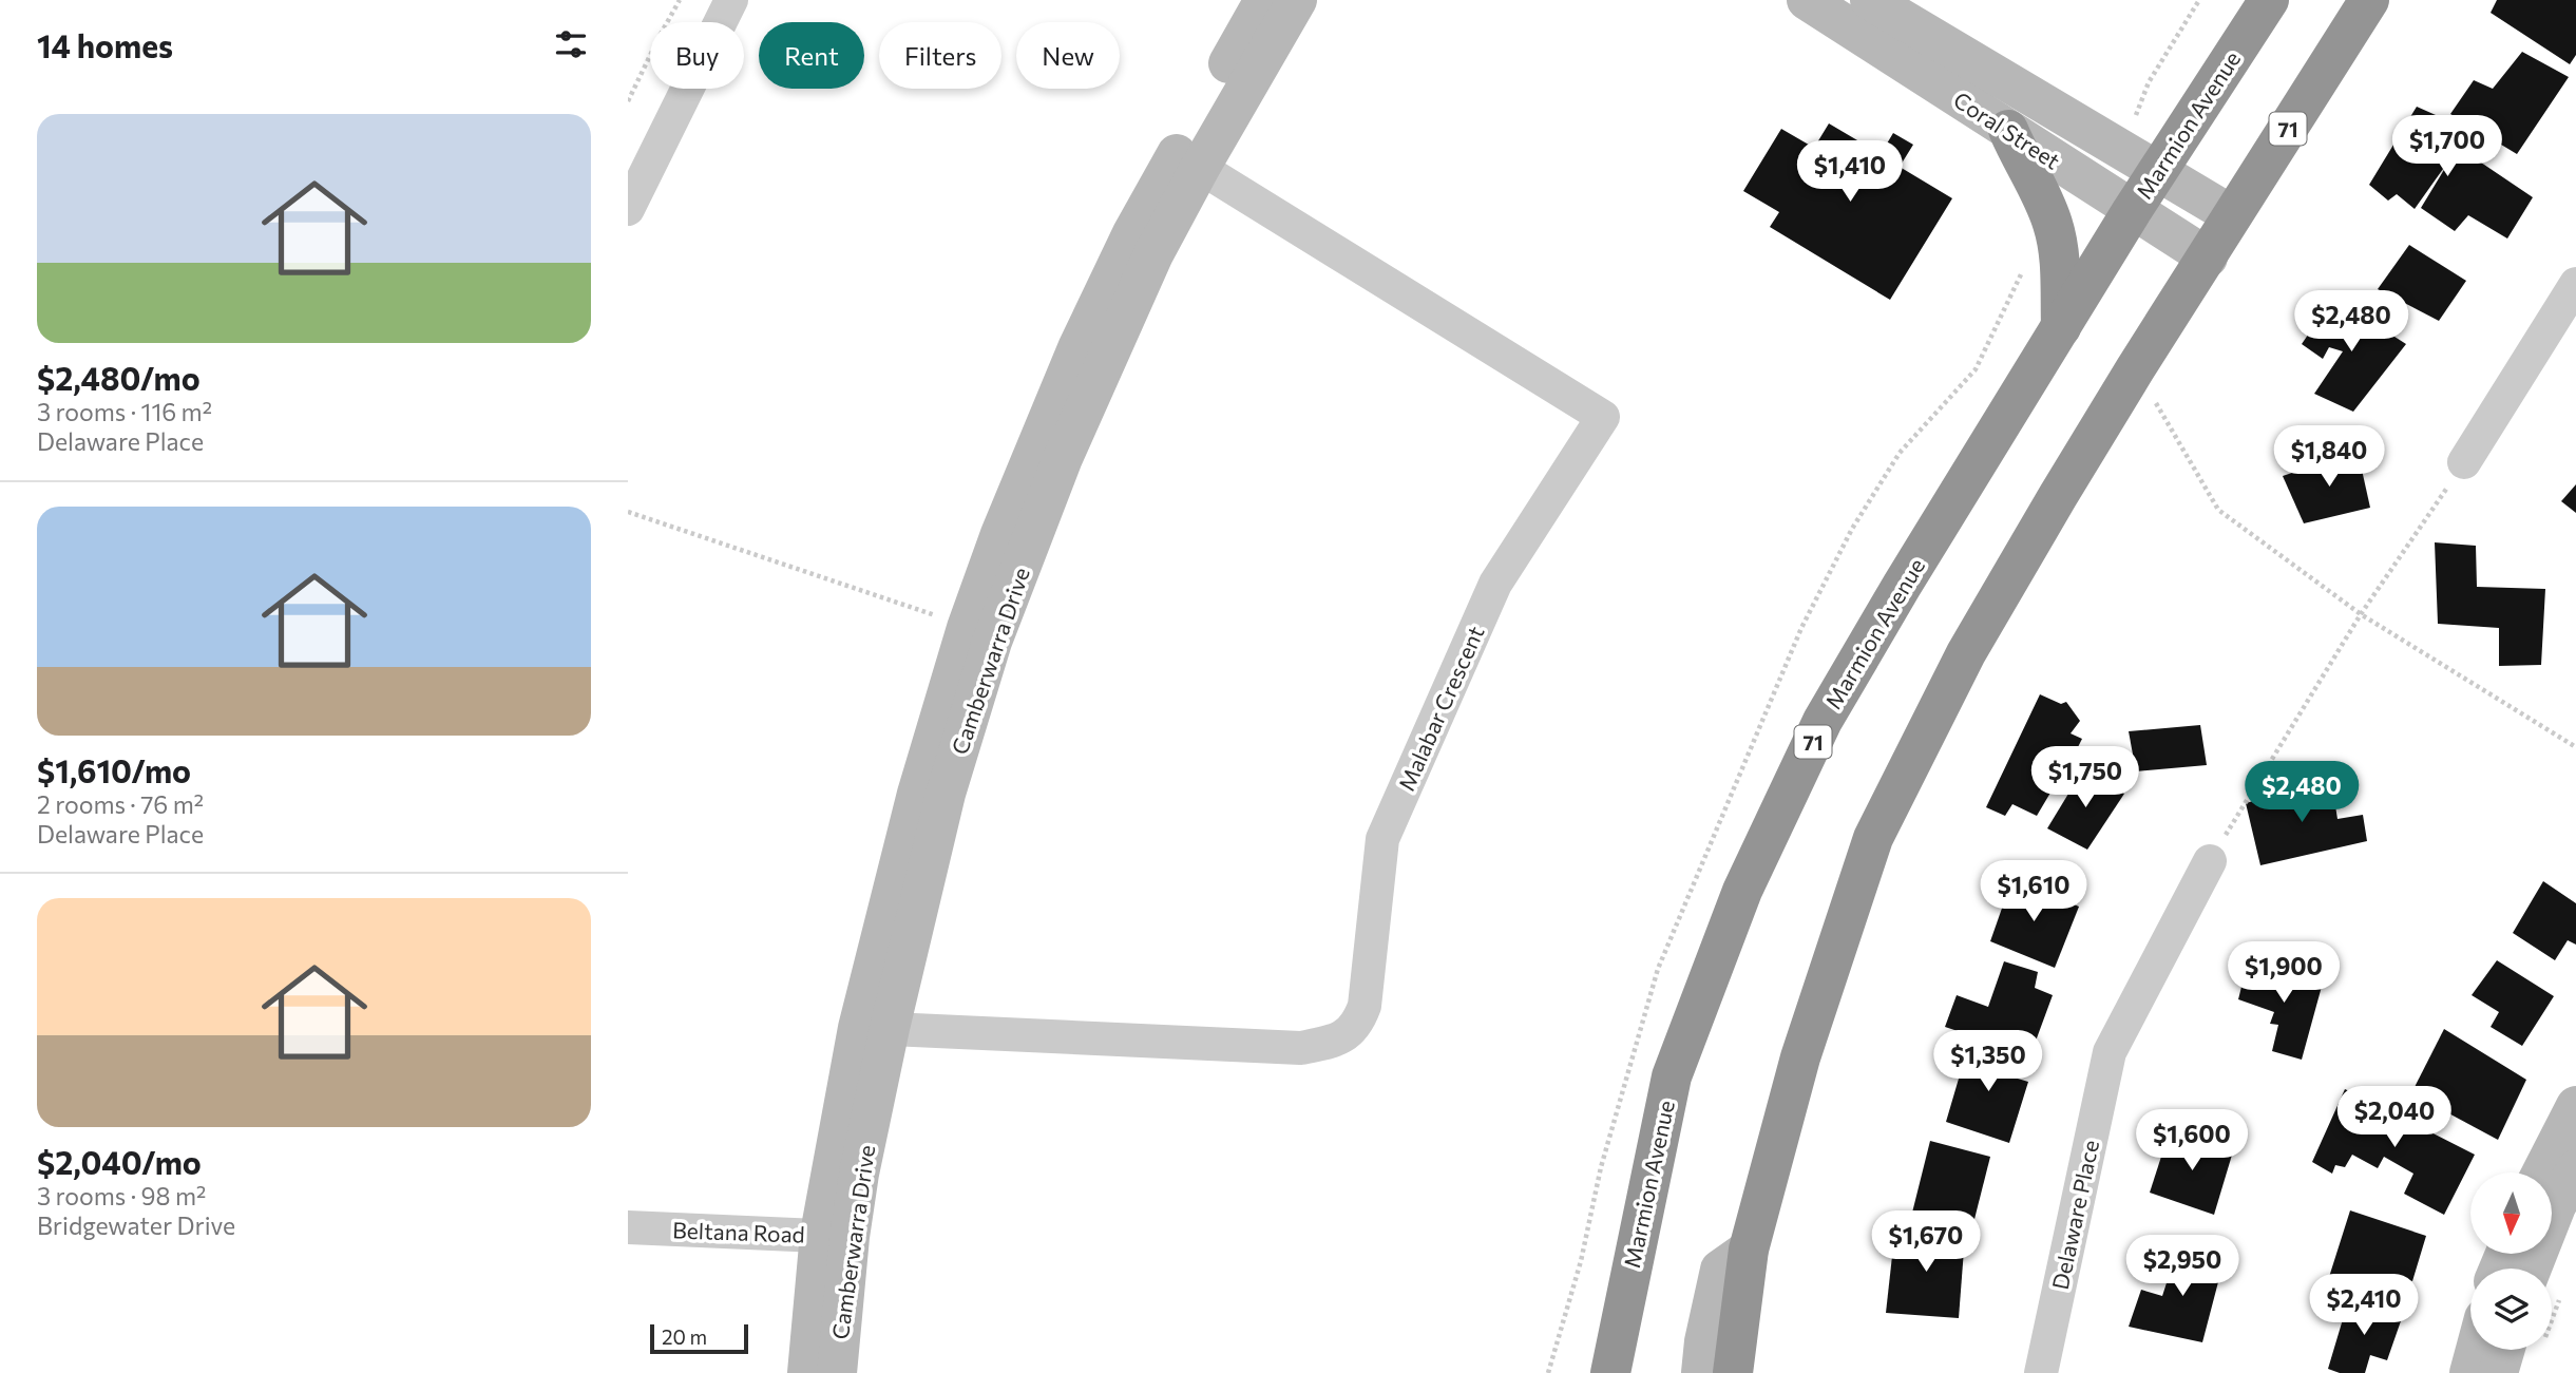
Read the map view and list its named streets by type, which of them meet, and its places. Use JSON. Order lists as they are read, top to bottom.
{
  "streets": {
    "highway": ["Marmion Avenue", "71"],
    "street": [
      "Coral Street",
      "Camberwarra Drive",
      "Malabar Crescent",
      "Delaware Place",
      "Beltana Road"
    ]
  },
  "crossings": [
    ["Marmion Avenue", "Coral Street"],
    ["71", "Coral Street"],
    ["Camberwarra Drive", "Malabar Crescent"],
    ["Camberwarra Drive", "Beltana Road"]
  ],
  "scale_bar": "20 m",
  "north": "bottom",
  "page": {
    "heading": "14 homes",
    "chip": [
      "Buy",
      "Rent",
      "Filters",
      "New"
    ],
    "list": [
      {
        "name": "$2,480/mo",
        "note": "3 rooms · 116 m² · Delaware Place"
      },
      {
        "name": "$1,610/mo",
        "note": "2 rooms · 76 m² · Delaware Place"
      },
      {
        "name": "$2,040/mo",
        "note": "3 rooms · 98 m² · Bridgewater Drive"
      }
    ],
    "price": [
      "$1,700",
      "$1,410",
      "$2,480",
      "$1,840",
      "$1,750",
      "$2,480",
      "$1,610",
      "$1,900",
      "$1,350",
      "$2,040",
      "$1,600",
      "$1,670",
      "$2,950",
      "$2,410"
    ],
    "scale": "20 m"
  }
}
